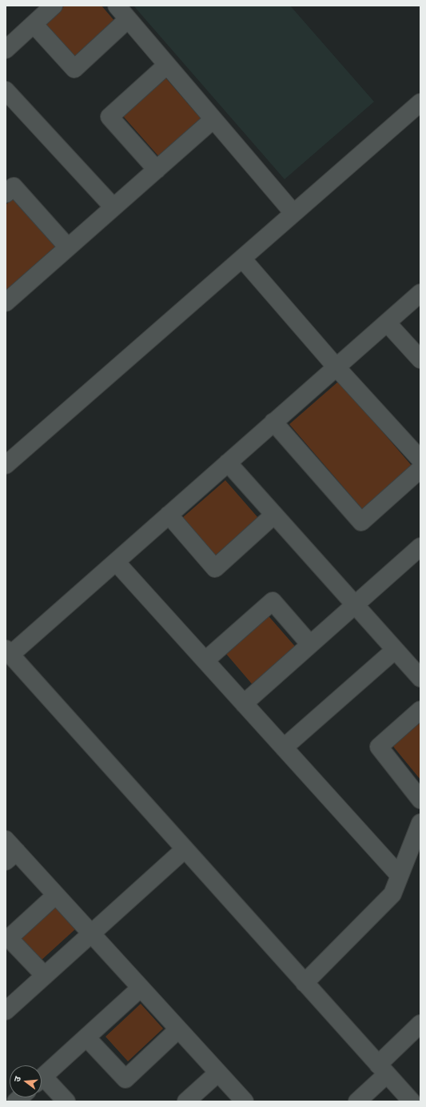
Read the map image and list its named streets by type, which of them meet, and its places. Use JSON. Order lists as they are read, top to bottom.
{
  "north": "left"
}
